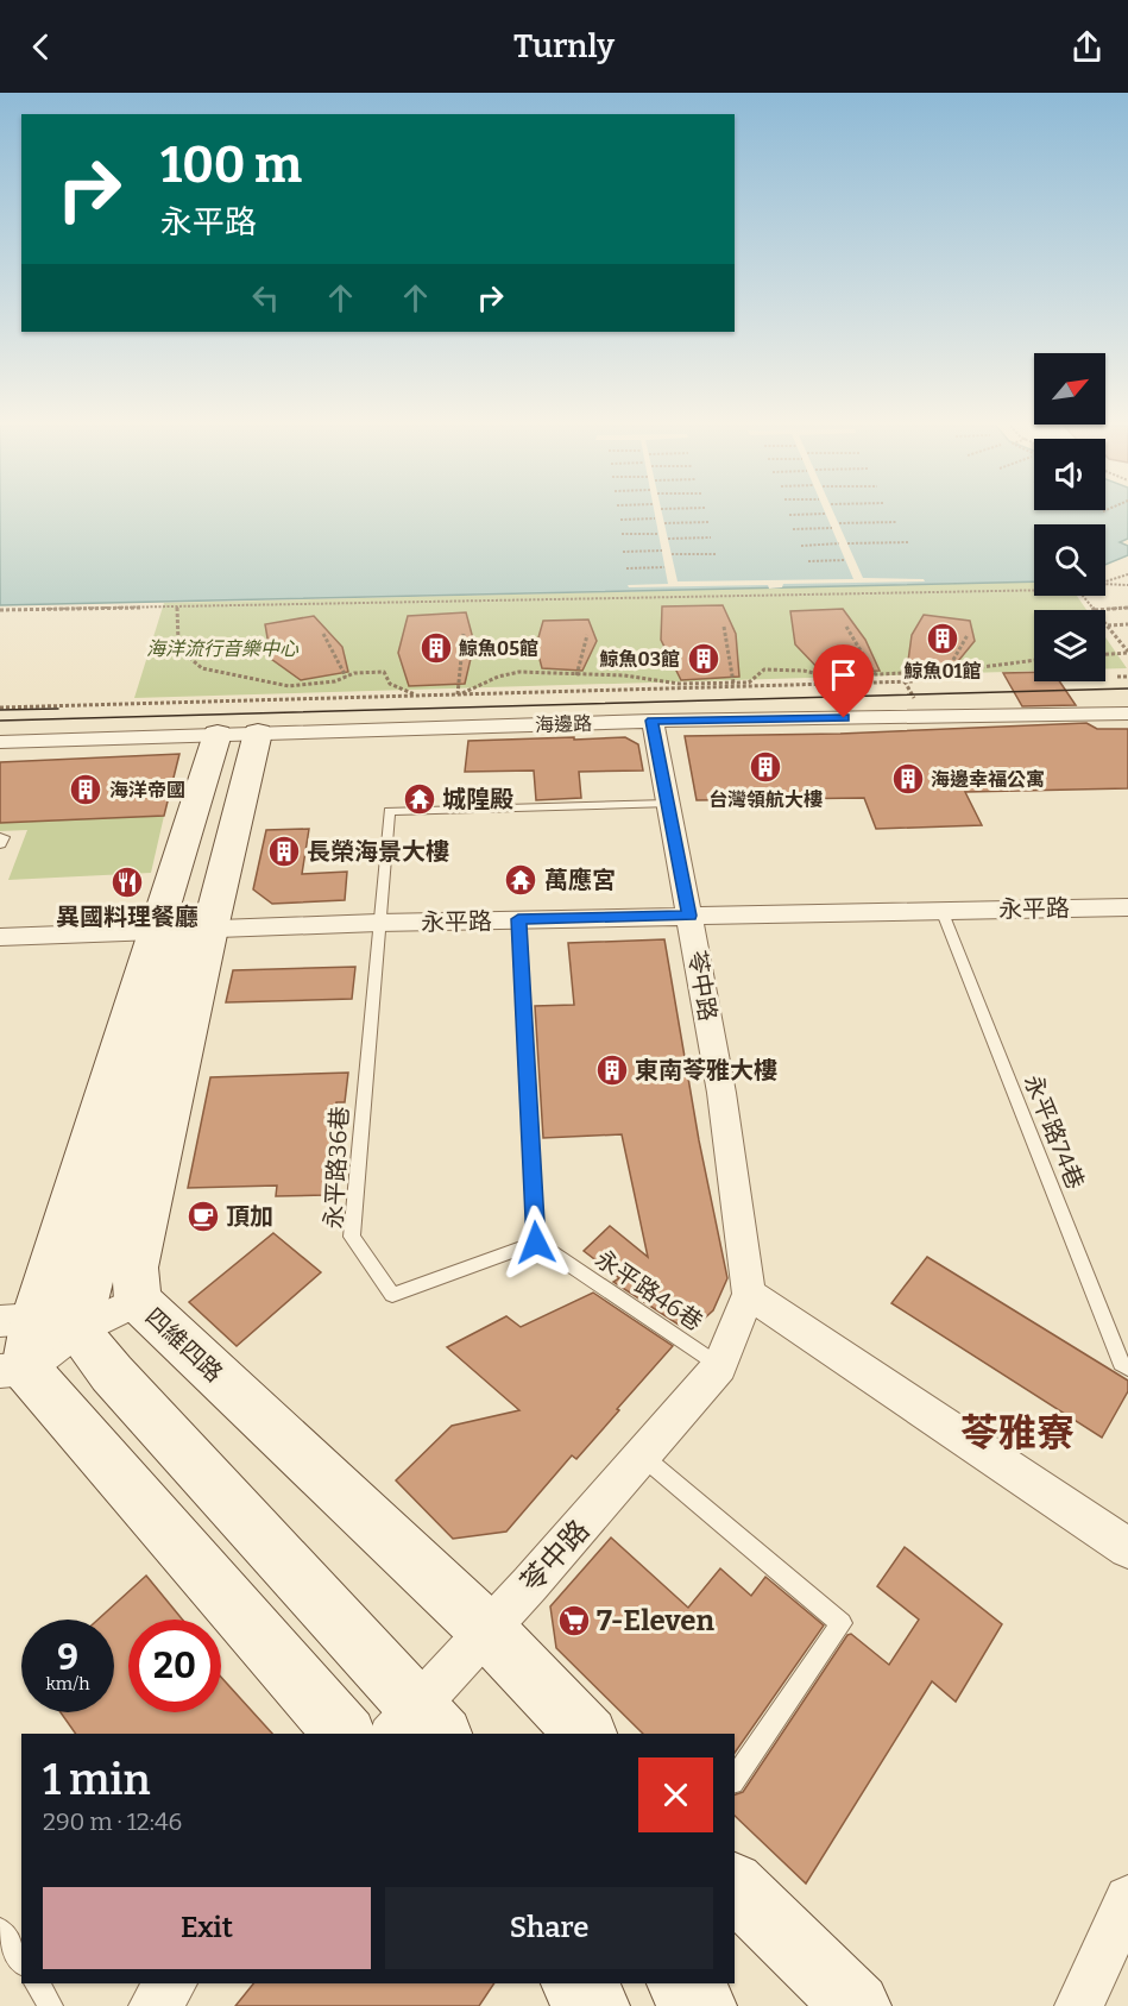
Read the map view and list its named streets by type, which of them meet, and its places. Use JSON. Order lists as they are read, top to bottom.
{
  "streets": {
    "street": [
      "海邊路",
      "永平路",
      "苓中路",
      "四維四路"
    ],
    "lane": ["永平路74巷", "永平路36巷", "永平路46巷"]
  },
  "crossings": [
    ["海邊路", "苓中路"],
    ["海邊路", "四維四路"],
    ["永平路", "苓中路"],
    ["永平路", "永平路74巷"],
    ["永平路", "永平路36巷"],
    ["永平路", "四維四路"],
    ["苓中路", "永平路46巷"],
    ["苓中路", "四維四路"],
    ["永平路36巷", "永平路46巷"]
  ],
  "districts": ["苓雅寮"],
  "parks": ["海洋流行音樂中心"],
  "places": {
    "building": [
      "鯨魚01館",
      "鯨魚05館",
      "鯨魚03館",
      "台灣領航大樓",
      "海邊幸福公寓",
      "海洋帝國",
      "長榮海景大樓",
      "東南苓雅大樓"
    ],
    "temple": ["城隍殿", "萬應宮"],
    "restaurant": ["異國料理餐廳"],
    "cafe": ["頂加"],
    "supermarket": ["7-Eleven"]
  },
  "north": "top right",
  "page": {
    "header": "Turnly",
    "turn": ["100 m", "永平路"],
    "speed": "9 km/h",
    "limit": "20",
    "heading": ["1 min", "290 m · 12:46"],
    "buttons": ["Exit", "Share"]
  }
}
